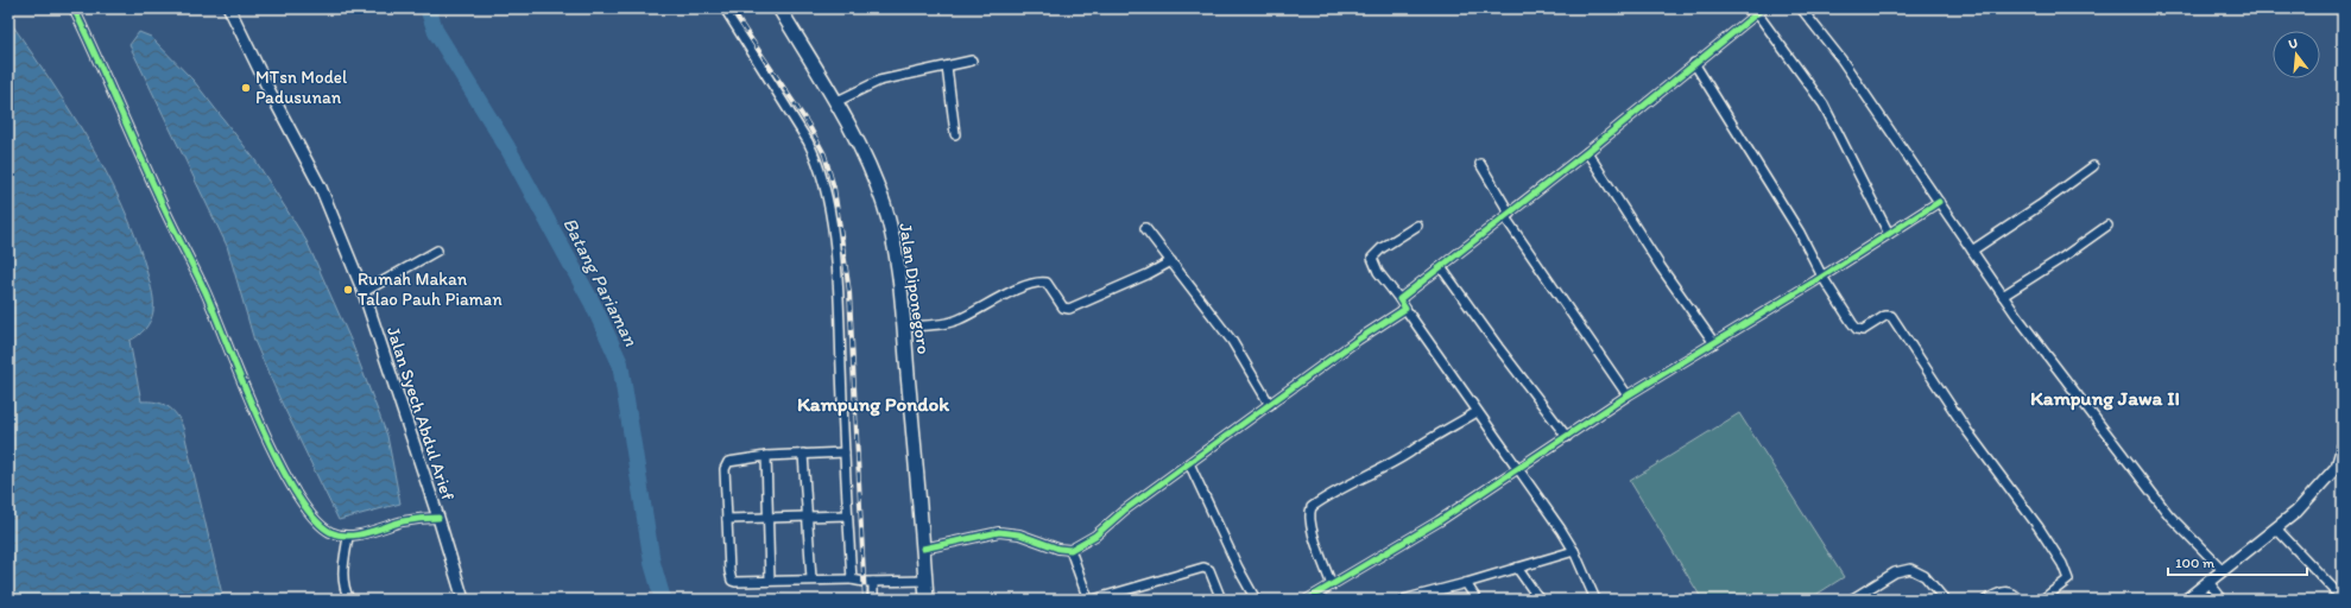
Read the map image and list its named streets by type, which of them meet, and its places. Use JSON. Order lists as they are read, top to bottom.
{
  "streets": {
    "main road": ["Jalan Diponegoro"],
    "street": ["Jalan Syech Abdul Arief"]
  },
  "districts": ["Kampung Jawa II", "Kampung Pondok"],
  "water": ["Batang Pariaman"],
  "places": ["MTsn Model Padusunan", "Rumah Makan Talao Pauh Piaman"],
  "scale_bar": "100 m",
  "north": "top"
}
